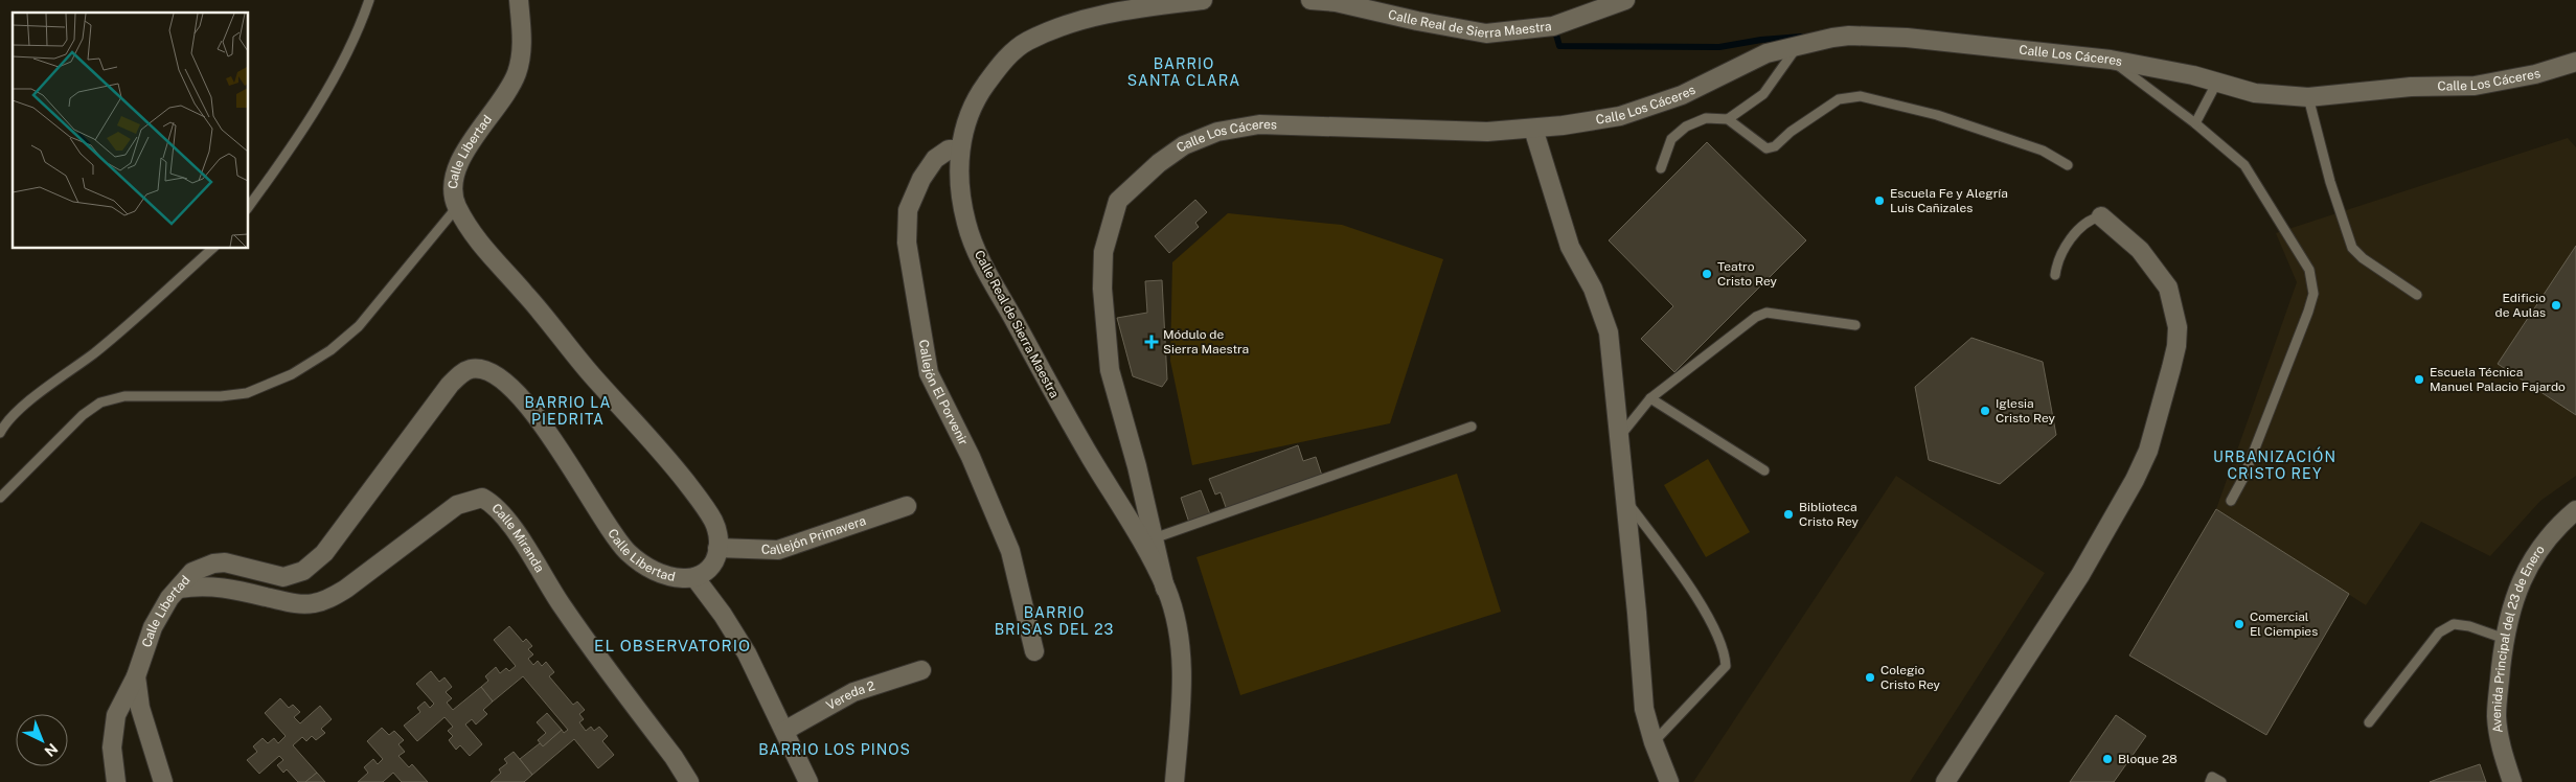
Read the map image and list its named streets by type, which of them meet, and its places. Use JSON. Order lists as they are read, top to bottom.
{
  "streets": {
    "street": [
      "Calle Real de Sierra Maestra",
      "Calle Los Cáceres",
      "Calle Libertad",
      "Callejón El Porvenir",
      "Callejón Primavera",
      "Calle Miranda",
      "Avenida Principal del 23 de Enero",
      "Vereda 2"
    ]
  },
  "crossings": [
    ["Calle Real de Sierra Maestra", "Calle Los Cáceres"],
    ["Calle Real de Sierra Maestra", "Callejón El Porvenir"],
    ["Calle Libertad", "Callejón Primavera"],
    ["Calle Libertad", "Calle Miranda"]
  ],
  "districts": [
    "BARRIO SANTA CLARA",
    "BARRIO LA PIEDRITA",
    "URBANIZACIÓN CRISTO REY",
    "BARRIO BRISAS DEL 23",
    "EL OBSERVATORIO",
    "BARRIO LOS PINOS"
  ],
  "places": {
    "other": [
      "Escuela Fe y Alegría Luis Cañizales",
      "Teatro Cristo Rey",
      "Edificio de Aulas",
      "Escuela Técnica Manuel Palacio Fajardo",
      "Iglesia Cristo Rey",
      "Biblioteca Cristo Rey",
      "Comercial El Ciempies",
      "Colegio Cristo Rey",
      "Bloque 28"
    ],
    "health": ["Módulo de Sierra Maestra"]
  },
  "north": "bottom right"
}
